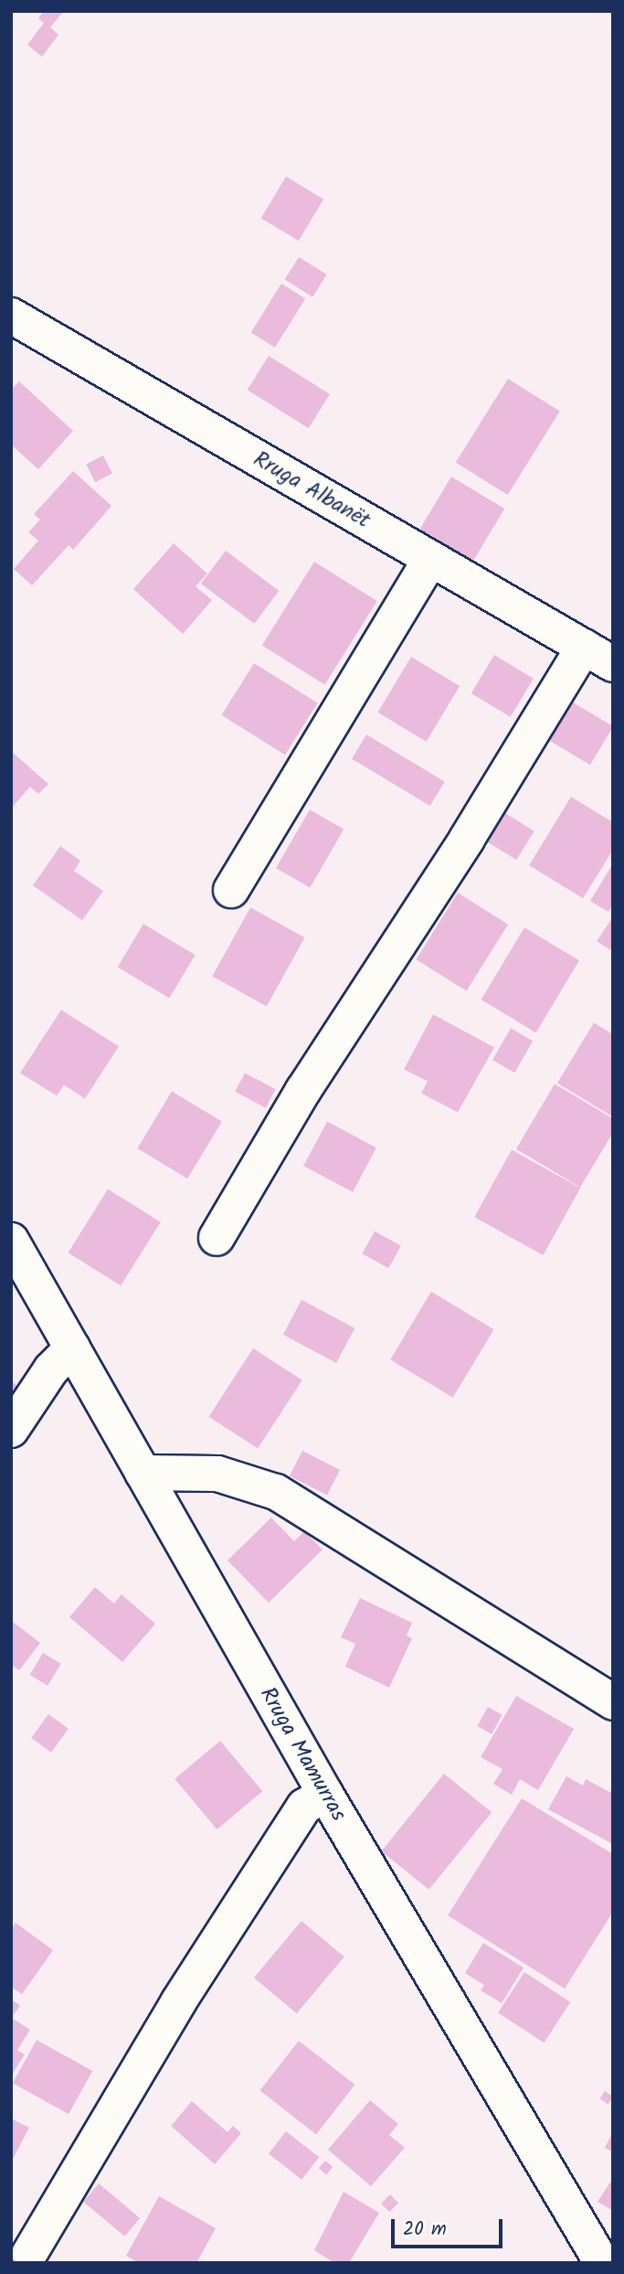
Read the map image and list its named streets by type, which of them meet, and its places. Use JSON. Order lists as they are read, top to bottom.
{
  "streets": {
    "street": ["Rruga Albanët", "Rruga Mamurras"]
  },
  "scale_bar": "20 m"
}
